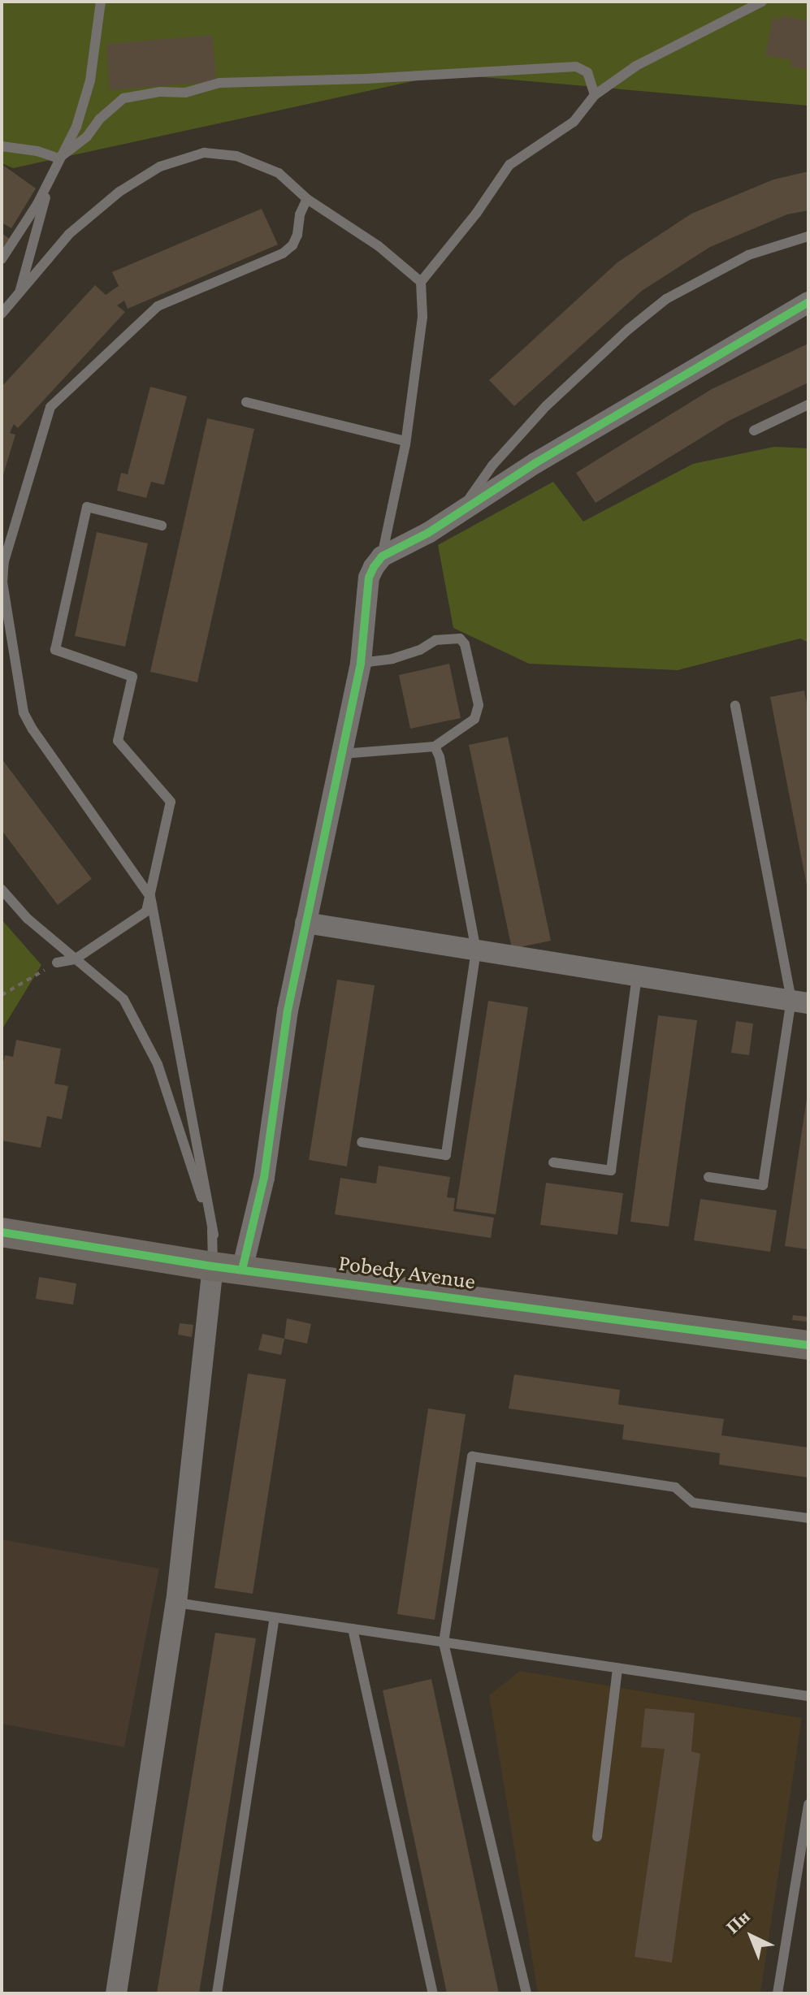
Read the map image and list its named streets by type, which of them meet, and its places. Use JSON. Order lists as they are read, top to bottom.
{
  "streets": {
    "street": ["Pobedy Avenue"]
  },
  "north": "top left"
}
